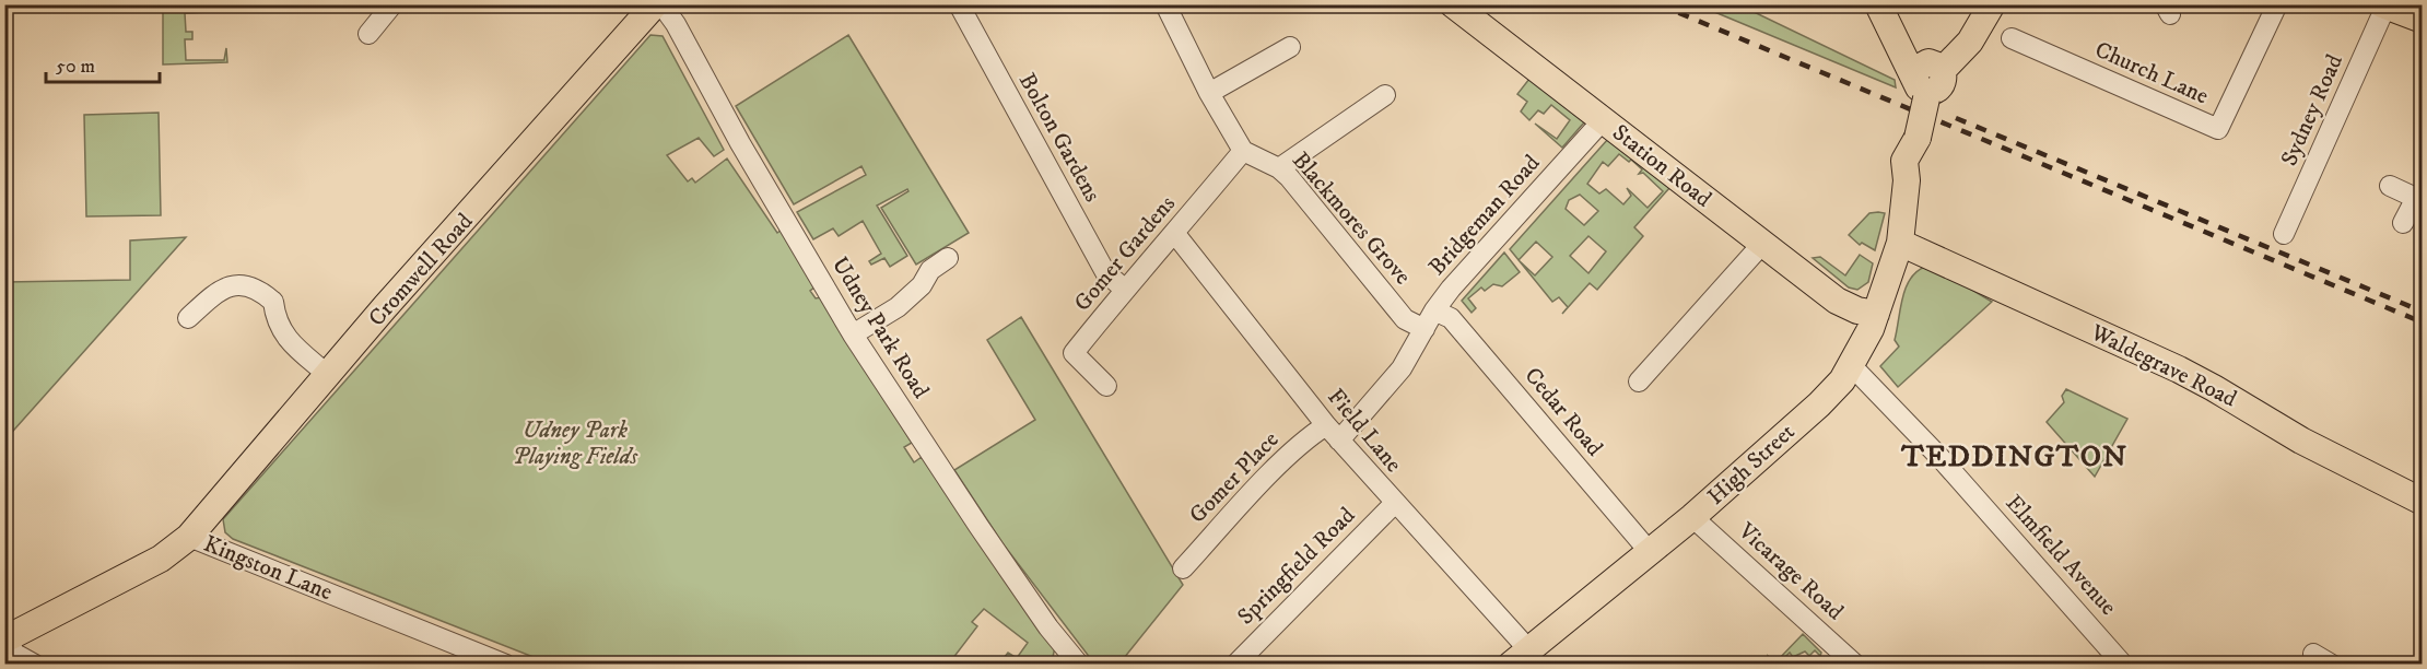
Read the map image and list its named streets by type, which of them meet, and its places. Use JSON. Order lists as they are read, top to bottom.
{
  "streets": {
    "main road": [
      "Station Road",
      "Cromwell Road",
      "Waldegrave Road",
      "High Street",
      "Kingston Lane"
    ],
    "street": [
      "Church Lane",
      "Sydney Road",
      "Bolton Gardens",
      "Bridgeman Road",
      "Blackmores Grove",
      "Gomer Gardens",
      "Udney Park Road",
      "Cedar Road",
      "Field Lane",
      "Gomer Place",
      "Elmfield Avenue",
      "Springfield Road",
      "Vicarage Road"
    ]
  },
  "crossings": [
    ["Bolton Gardens", "Gomer Gardens"],
    ["Station Road", "Bridgeman Road"],
    ["Station Road", "High Street"],
    ["Bridgeman Road", "Blackmores Grove"],
    ["Bridgeman Road", "Cedar Road"],
    ["Bridgeman Road", "Field Lane"],
    ["Blackmores Grove", "Gomer Gardens"],
    ["Gomer Gardens", "Field Lane"],
    ["Cromwell Road", "Kingston Lane"],
    ["Waldegrave Road", "High Street"],
    ["Cedar Road", "High Street"],
    ["Field Lane", "High Street"],
    ["Field Lane", "Gomer Place"],
    ["Field Lane", "Springfield Road"],
    ["High Street", "Elmfield Avenue"],
    ["High Street", "Vicarage Road"]
  ],
  "districts": ["TEDDINGTON"],
  "parks": ["Udney Park Playing Fields"],
  "scale_bar": "50 m"
}
